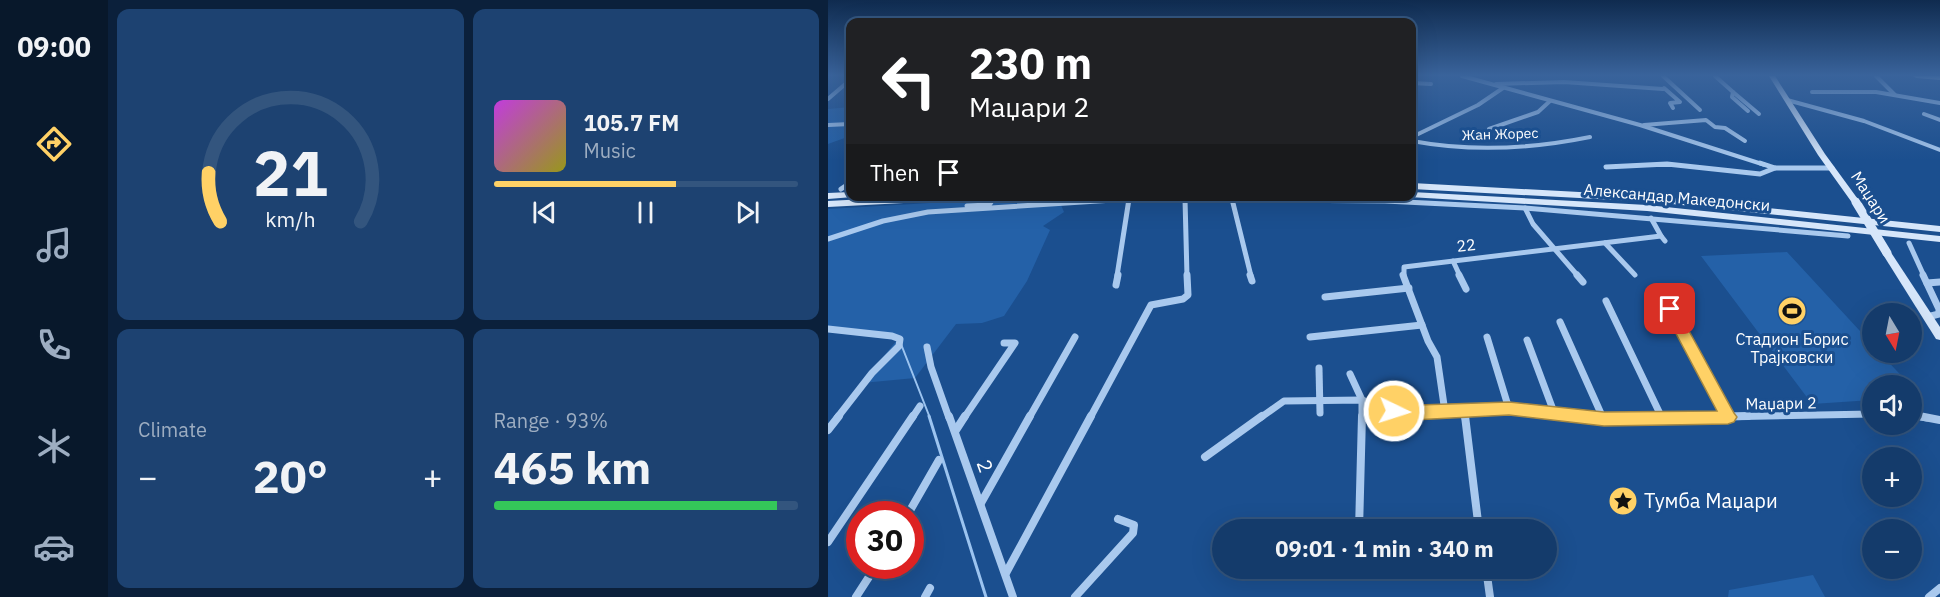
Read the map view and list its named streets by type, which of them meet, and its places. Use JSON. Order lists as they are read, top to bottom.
{
  "streets": {
    "street": [
      "Жан Жорес",
      "Александар Македонски",
      "Маџари",
      "22",
      "Маџари 2",
      "2"
    ]
  },
  "places": {
    "sports": ["Стадион Борис Трајковски"],
    "place": ["Тумба Маџари"]
  },
  "north": "bottom",
  "page": {
    "tabs": "09:00",
    "turn": ["230 m", "Маџари 2"],
    "song": ["105.7 FM", "Music"],
    "then": "Then",
    "map_buttons": ["+", "−"],
    "tile": [
      "Climate",
      ["Range · 93%", "465 km"]
    ],
    "heat": ["−", "20°", "+"],
    "limit": "30",
    "trip": "09:01 · 1 min · 340 m",
    "gauge": ["21", "km/h"]
  }
}
